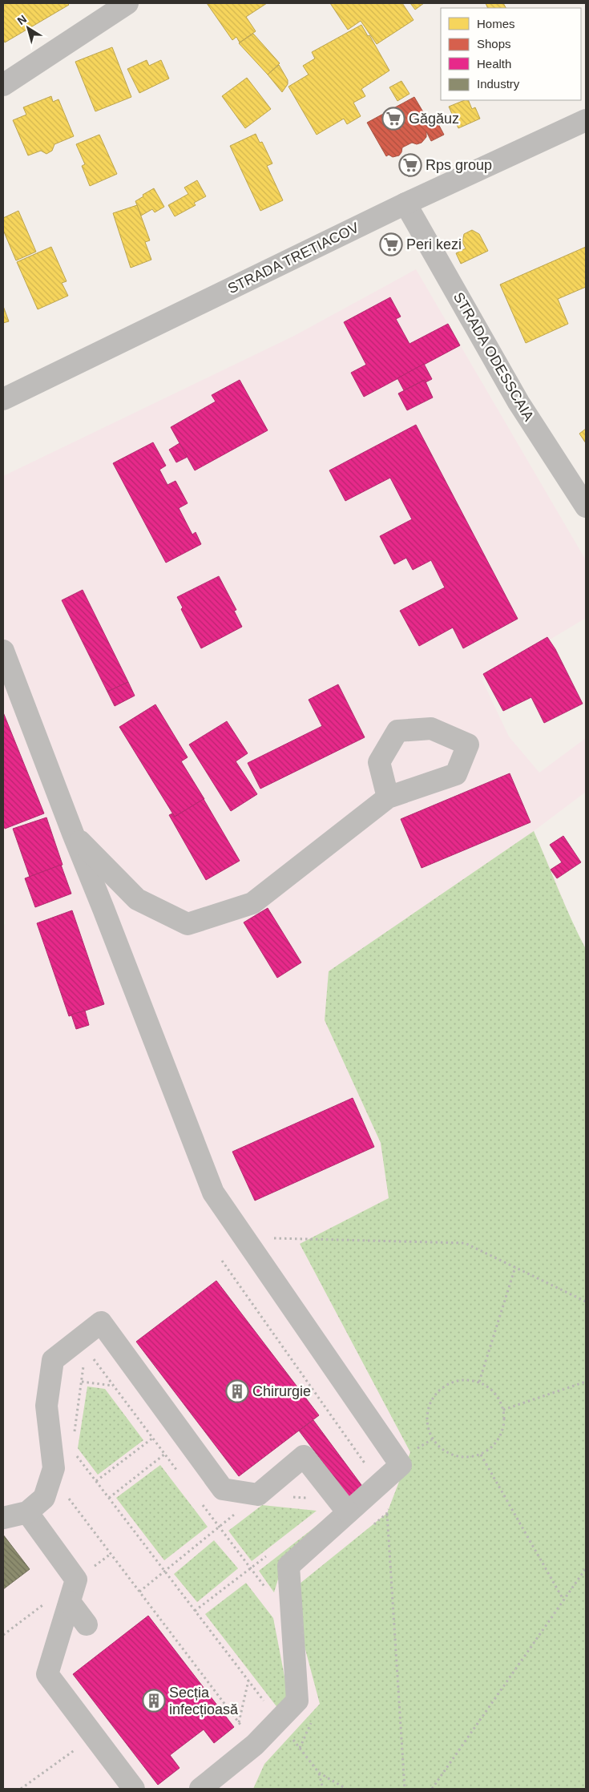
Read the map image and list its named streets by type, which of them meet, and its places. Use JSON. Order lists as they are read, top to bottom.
{
  "streets": {
    "street": ["STRADA TRETIACOV", "STRADA ODESSCAIA"]
  },
  "crossings": [
    ["STRADA TRETIACOV", "STRADA ODESSCAIA"]
  ],
  "places": {
    "supermarket": ["Găgăuz", "Rps group", "Peri kezi"],
    "building": ["Chirurgie", "Secția infecțioasă"]
  },
  "legend": [
    "Homes",
    "Shops",
    "Health",
    "Industry"
  ],
  "north": "top left"
}
